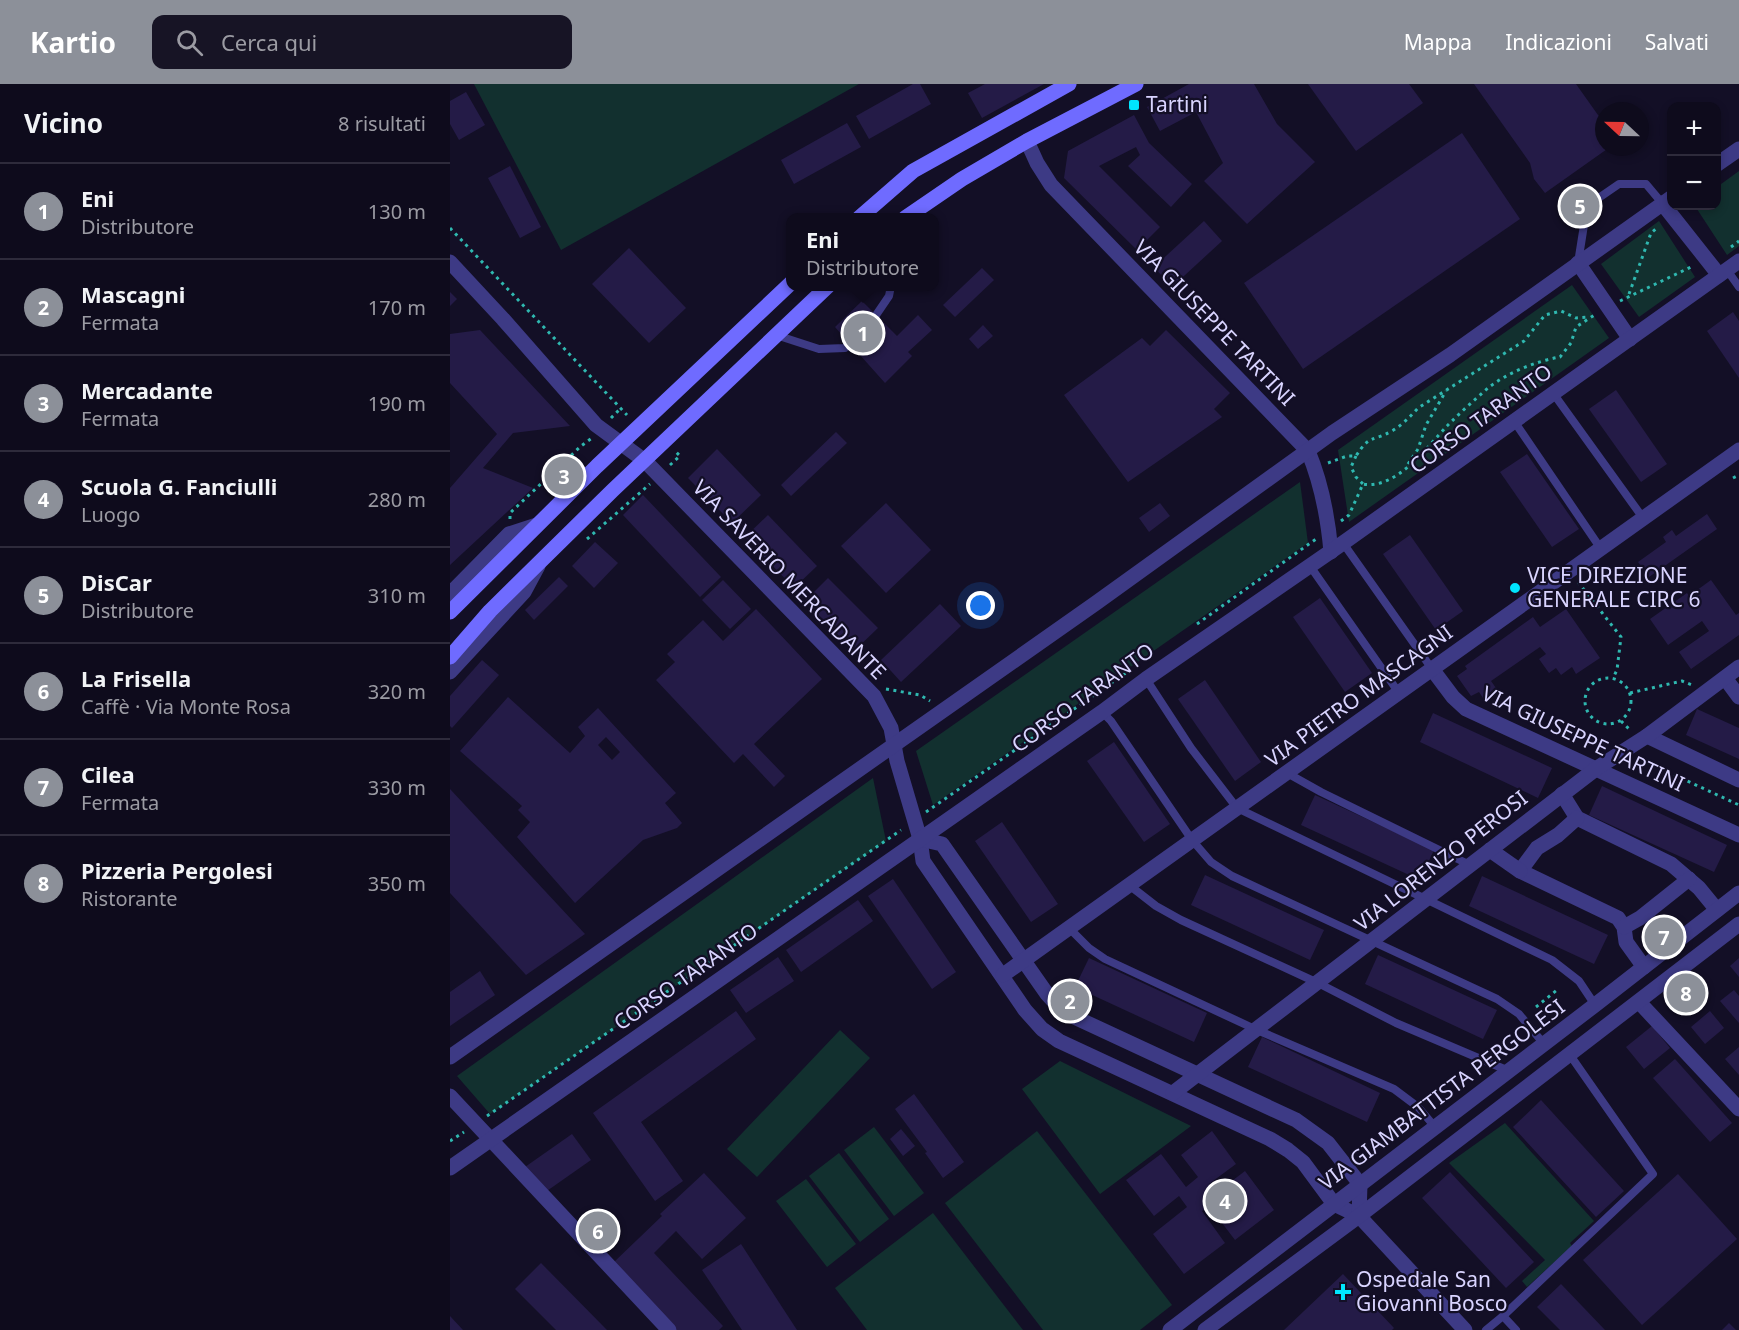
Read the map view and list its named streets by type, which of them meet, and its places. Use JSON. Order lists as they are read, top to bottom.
{
  "streets": {
    "street": [
      "VIA GIUSEPPE TARTINI",
      "CORSO TARANTO",
      "VIA SAVERIO MERCADANTE",
      "VIA PIETRO MASCAGNI",
      "VIA LORENZO PEROSI",
      "VIA GIAMBATTISTA PERGOLESI"
    ]
  },
  "crossings": [
    ["VIA GIUSEPPE TARTINI", "CORSO TARANTO"],
    ["VIA GIUSEPPE TARTINI", "VIA PIETRO MASCAGNI"],
    ["VIA GIUSEPPE TARTINI", "VIA LORENZO PEROSI"],
    ["CORSO TARANTO", "VIA SAVERIO MERCADANTE"],
    ["VIA SAVERIO MERCADANTE", "VIA PIETRO MASCAGNI"],
    ["VIA SAVERIO MERCADANTE", "VIA LORENZO PEROSI"],
    ["VIA SAVERIO MERCADANTE", "VIA GIAMBATTISTA PERGOLESI"]
  ],
  "places": {
    "transit": ["Tartini"],
    "other": ["VICE DIREZIONE GENERALE CIRC 6"],
    "health": ["Ospedale San Giovanni Bosco"]
  },
  "north": "left",
  "page": {
    "header": "Kartio",
    "search": "Cerca qui",
    "nav": ["Mappa", "Indicazioni", "Salvati"],
    "heading": ["Vicino", "8 risultati"],
    "map_buttons": ["+", "−"],
    "list": [
      {
        "mark": "1",
        "name": "Eni",
        "note": "Distributore",
        "value": "130 m"
      },
      {
        "mark": "2",
        "name": "Mascagni",
        "note": "Fermata",
        "value": "170 m"
      },
      {
        "mark": "3",
        "name": "Mercadante",
        "note": "Fermata",
        "value": "190 m"
      },
      {
        "mark": "4",
        "name": "Scuola G. Fanciulli",
        "note": "Luogo",
        "value": "280 m"
      },
      {
        "mark": "5",
        "name": "DisCar",
        "note": "Distributore",
        "value": "310 m"
      },
      {
        "mark": "6",
        "name": "La Frisella",
        "note": "Caffè · Via Monte Rosa",
        "value": "320 m"
      },
      {
        "mark": "7",
        "name": "Cilea",
        "note": "Fermata",
        "value": "330 m"
      },
      {
        "mark": "8",
        "name": "Pizzeria Pergolesi",
        "note": "Ristorante",
        "value": "350 m"
      }
    ],
    "pins": [
      "5",
      "1",
      "3",
      "7",
      "8",
      "2",
      "4",
      "6"
    ],
    "popup": ["Eni", "Distributore"]
  }
}
